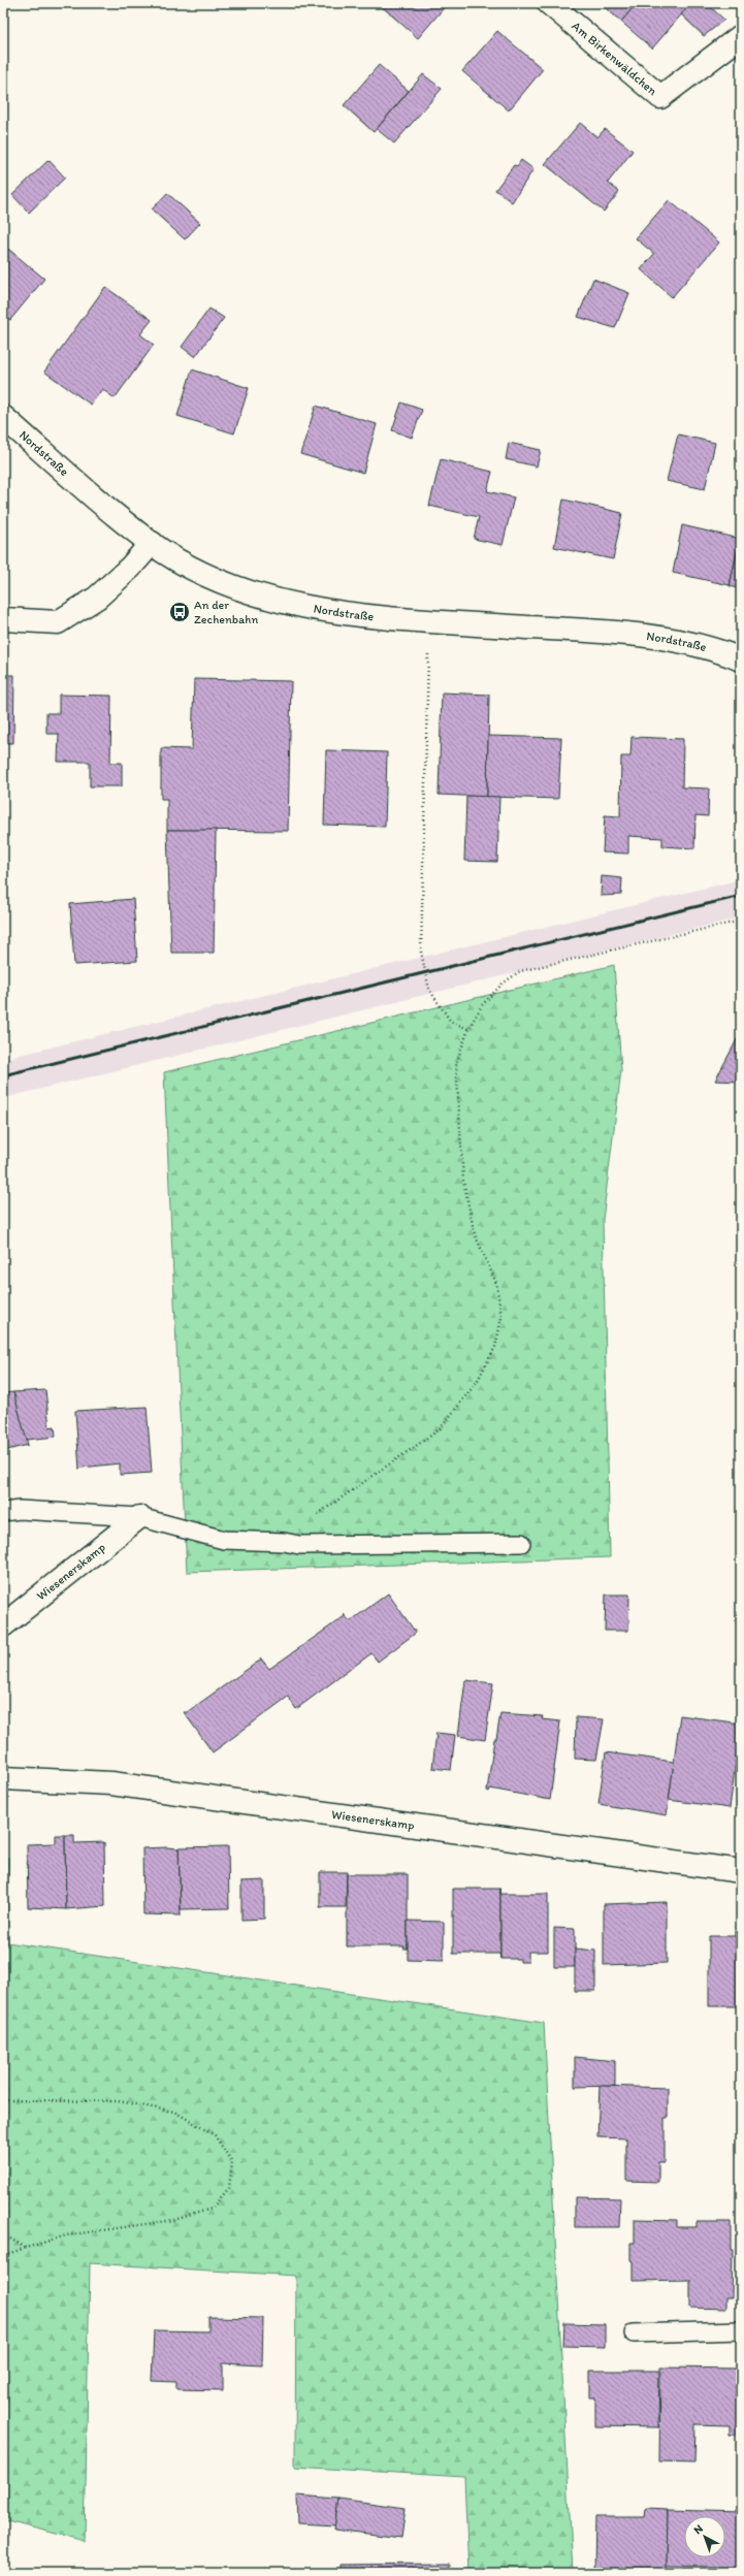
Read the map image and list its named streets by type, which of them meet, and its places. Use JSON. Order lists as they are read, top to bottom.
{
  "streets": {
    "street": ["Am Birkenwäldchen", "Nordstraße", "Wiesenerskamp"]
  },
  "places": {
    "bus stop": ["An der Zechenbahn"]
  },
  "north": "top left"
}
